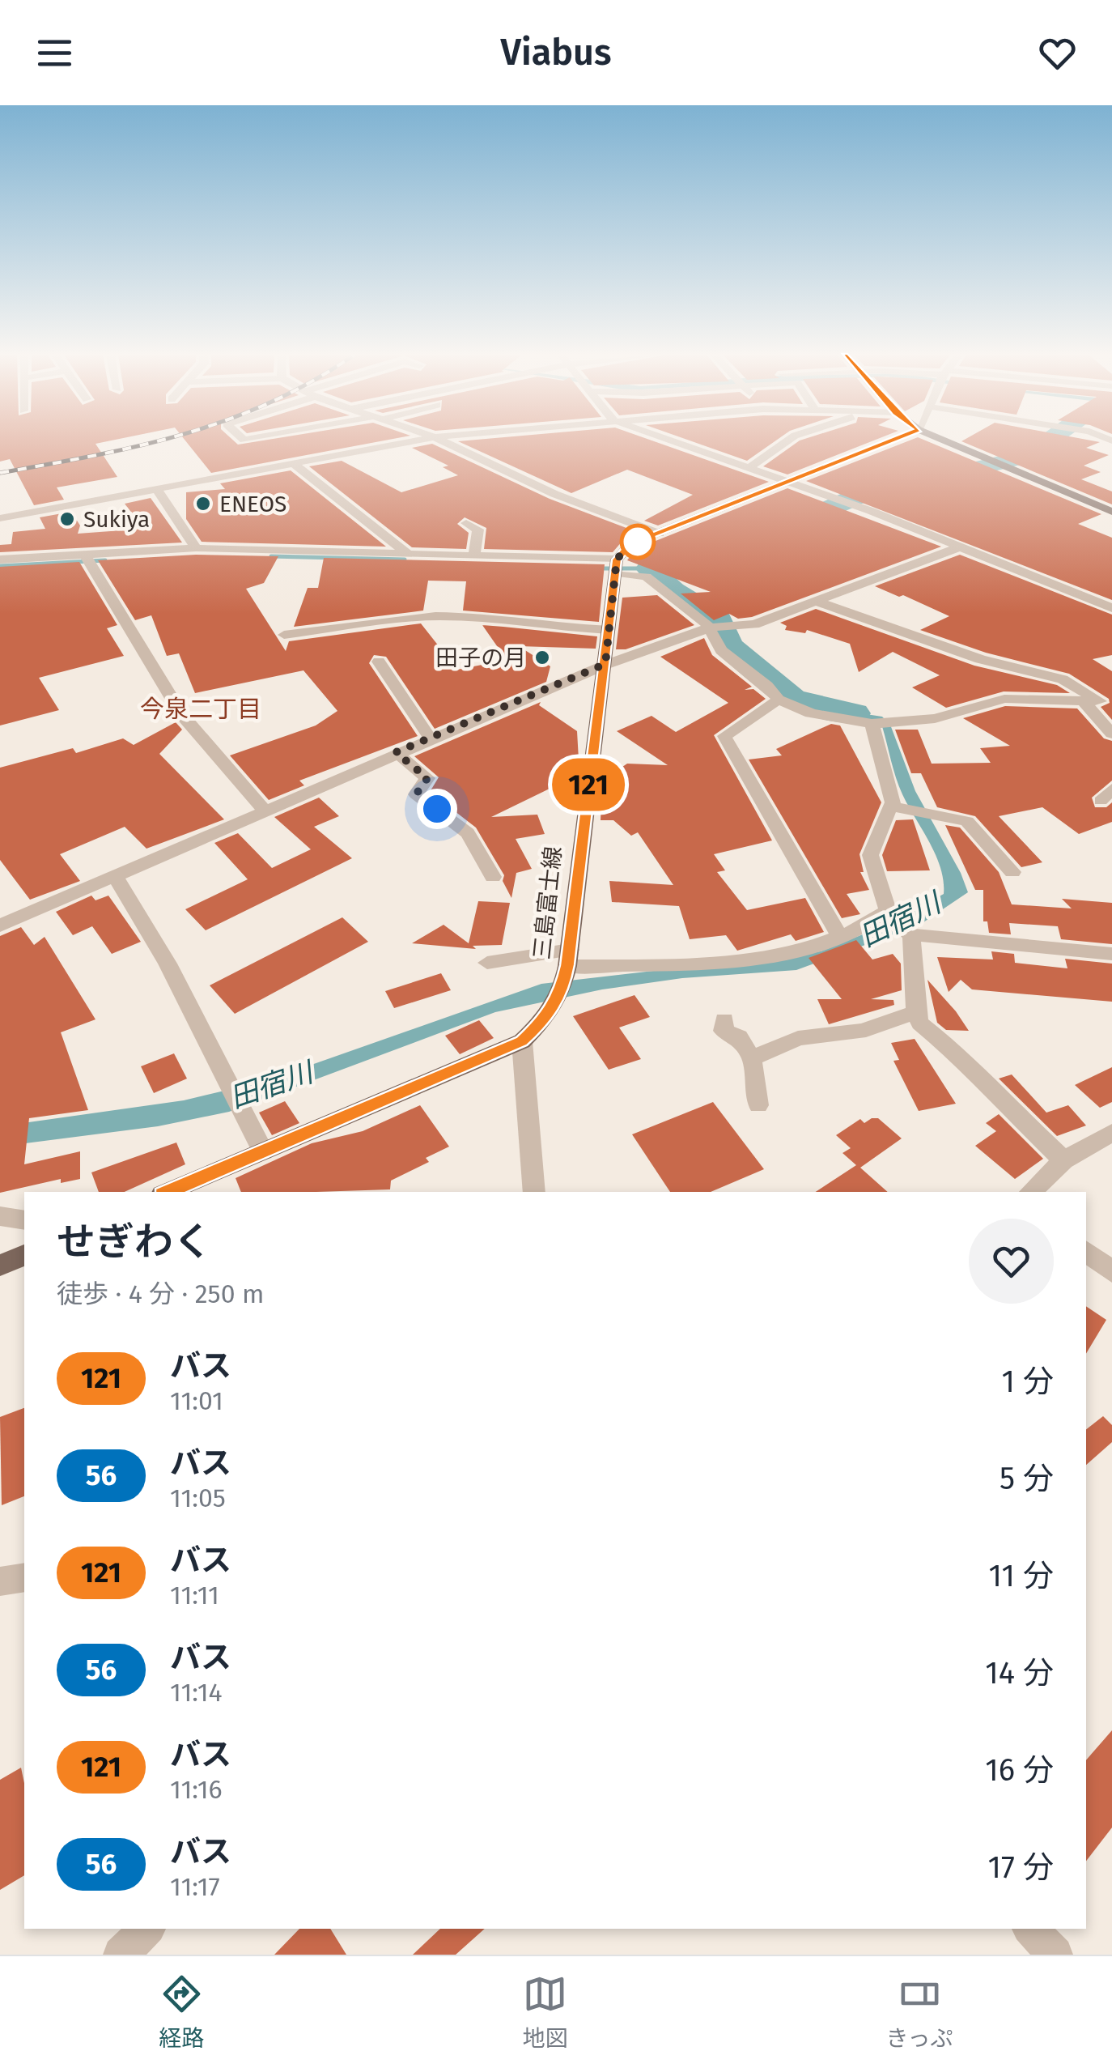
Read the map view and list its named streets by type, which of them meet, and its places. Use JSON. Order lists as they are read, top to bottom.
{
  "streets": {
    "main road": ["三島富士線"]
  },
  "districts": ["今泉二丁目"],
  "water": ["田宿川"],
  "places": ["ENEOS", "Sukiya", "田子の月"],
  "lines": ["bus line 121"],
  "page": {
    "header": "Viabus",
    "on_map": "121",
    "heading": ["せぎわく", "徒歩 · 4 分 · 250 m"],
    "list": [
      {
        "mark": "121",
        "name": "バス",
        "note": "11:01",
        "value": "1 分"
      },
      {
        "mark": "56",
        "name": "バス",
        "note": "11:05",
        "value": "5 分"
      },
      {
        "mark": "121",
        "name": "バス",
        "note": "11:11",
        "value": "11 分"
      },
      {
        "mark": "56",
        "name": "バス",
        "note": "11:14",
        "value": "14 分"
      },
      {
        "mark": "121",
        "name": "バス",
        "note": "11:16",
        "value": "16 分"
      },
      {
        "mark": "56",
        "name": "バス",
        "note": "11:17",
        "value": "17 分"
      }
    ],
    "tabs": ["経路", "地図", "きっぷ"]
  }
}
